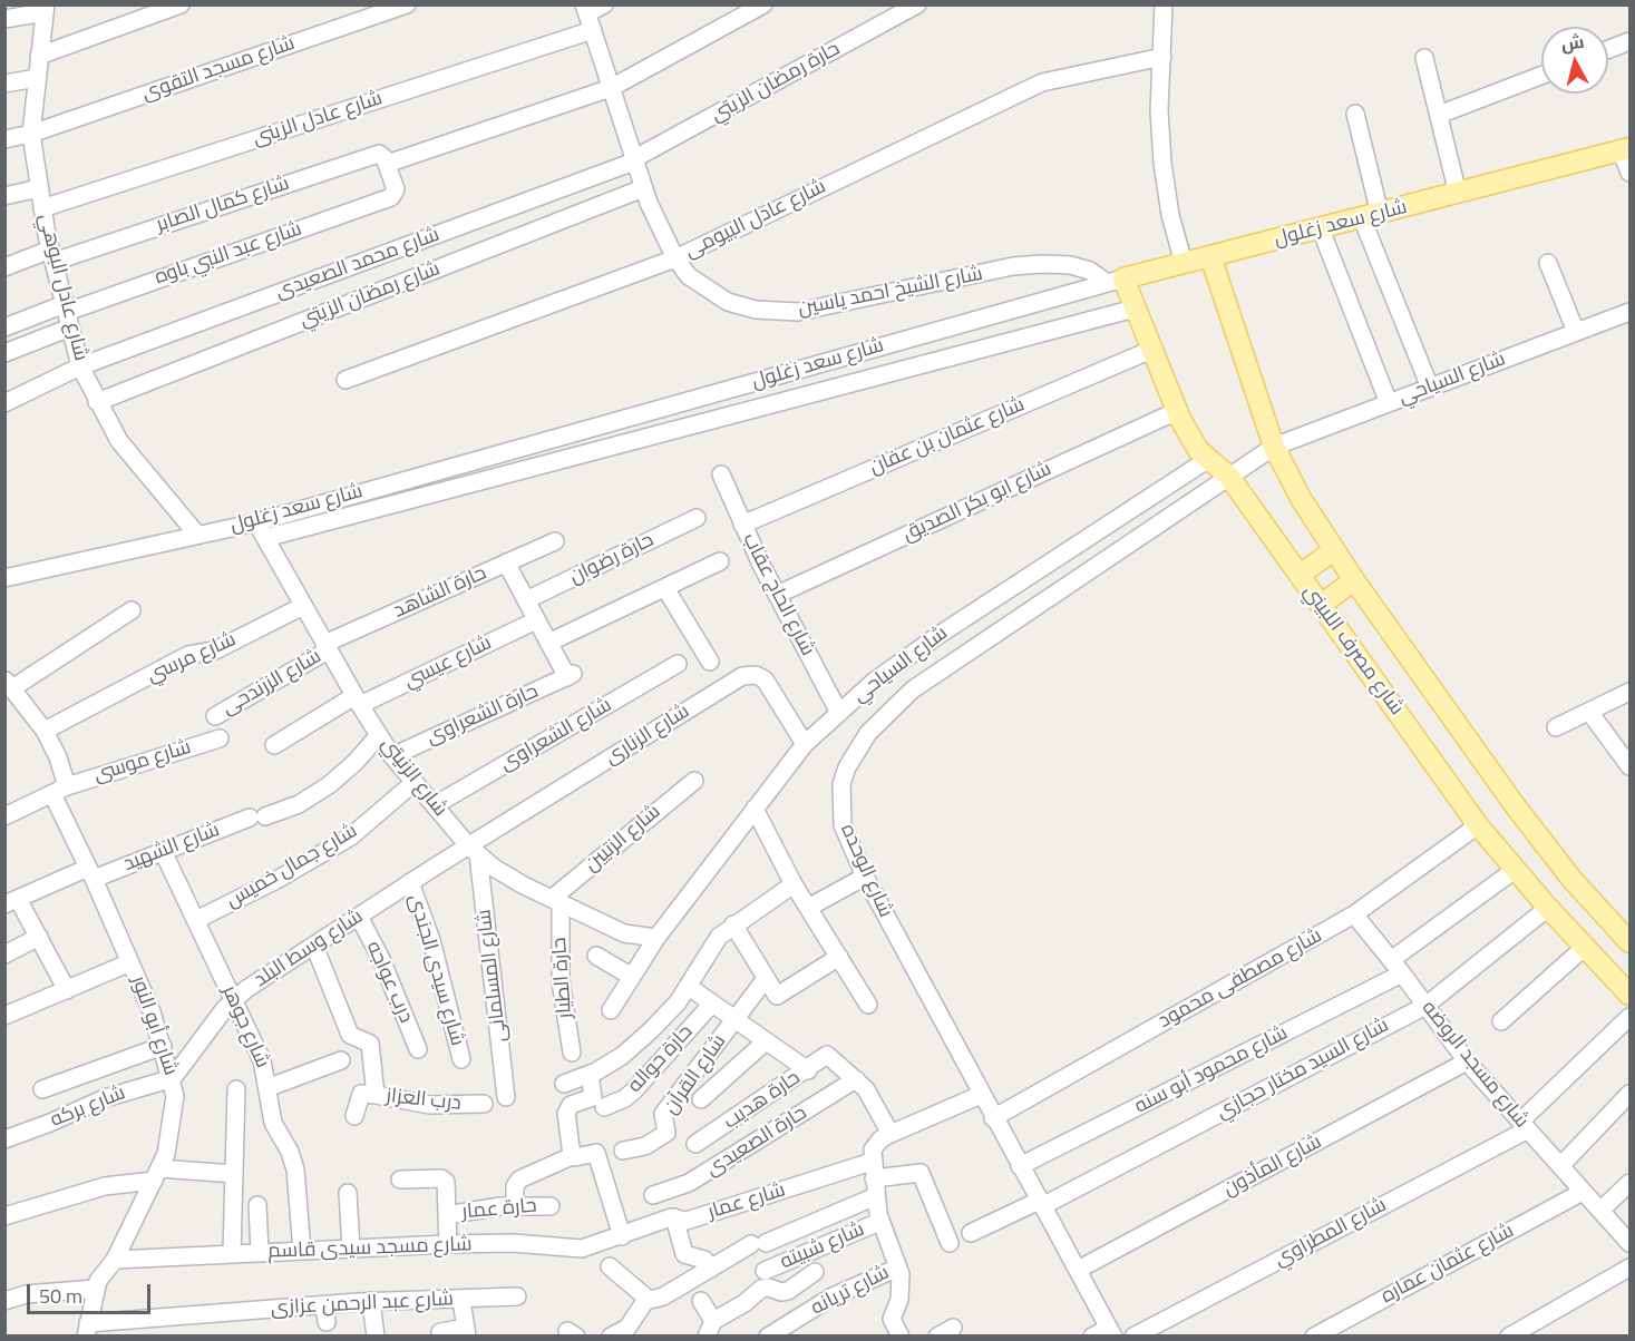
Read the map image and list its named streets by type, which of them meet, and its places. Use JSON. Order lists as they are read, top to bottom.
{
  "streets": {
    "main road": ["شارع سعد زغلول", "شارع مصرف اللبيني"],
    "street": [
      "شارع مسجد التقوى",
      "حارة رمضان الزيتي",
      "شارع عادل الزينى",
      "شارع كمال الصابر",
      "شارع عادل البيومى",
      "شارع عبد النبي باوه",
      "شارع محمد الصعيدى",
      "شارع عادل البوهي",
      "شارع الشيخ احمد ياسين",
      "شارع رمضان الزيتي",
      "شارع السياحي",
      "شارع عثمان بن عفان",
      "شارع ابو بكر الصديق",
      "حارة رضوان",
      "حارة الشاهد",
      "شارع الحاج عقاب",
      "شارع مرسي",
      "شارع عيسي",
      "شارع الزرندحى",
      "حارة الشعراوى",
      "شارع الشعراوى",
      "شارع الزنارى",
      "شارع موسى",
      "شارع الزنيتي",
      "شارع الزتيين",
      "شارع الشهيد",
      "شارع جمال خميس",
      "شارع الوحده",
      "شارع وسط البلد",
      "شارع سيدى الجندى",
      "شارع المسلمانى",
      "حارة الطيار",
      "شارع مصطفى محمود",
      "درب عواجه",
      "شارع أبو النور",
      "شارع جوهر",
      "حارة حواله",
      "شارع مسجد الروضه",
      "شارع السيد مختار حجازي",
      "شارع محمود أبو سنه",
      "شارع القرآن",
      "درب العزاز",
      "حارة هديب",
      "شارع بركه",
      "حارة الصعيدى",
      "شارع المأذون",
      "شارع عمار",
      "حارة عمار",
      "شارع المطراوي",
      "شارع شبيته",
      "شارع مسجد سيدى قاسم",
      "شارع عثمان عماره",
      "شارع تريانه",
      "شارع عبد الرحمن عزازى"
    ]
  },
  "crossings": [
    ["شارع مسجد التقوى", "شارع عادل البوهي"],
    ["حارة رمضان الزيتي", "شارع محمد الصعيدى"],
    ["حارة رمضان الزيتي", "شارع الشيخ احمد ياسين"],
    ["شارع عادل الزينى", "شارع عادل البوهي"],
    ["شارع عادل الزينى", "شارع الشيخ احمد ياسين"],
    ["شارع كمال الصابر", "شارع عبد النبي باوه"],
    ["شارع كمال الصابر", "شارع عادل البوهي"],
    ["شارع كمال الصابر", "شارع الشيخ احمد ياسين"],
    ["شارع عادل البيومى", "شارع الشيخ احمد ياسين"],
    ["شارع سعد زغلول", "شارع عادل البوهي"],
    ["شارع سعد زغلول", "شارع الشيخ احمد ياسين"],
    ["شارع سعد زغلول", "شارع مصرف اللبيني"],
    ["شارع سعد زغلول", "شارع الزنيتي"],
    ["شارع عبد النبي باوه", "شارع عادل البوهي"],
    ["شارع محمد الصعيدى", "شارع عادل البوهي"],
    ["شارع محمد الصعيدى", "شارع الشيخ احمد ياسين"],
    ["شارع عادل البوهي", "شارع رمضان الزيتي"],
    ["شارع الشيخ احمد ياسين", "شارع رمضان الزيتي"],
    ["شارع الشيخ احمد ياسين", "شارع مصرف اللبيني"],
    ["شارع السياحي", "شارع الحاج عقاب"],
    ["شارع السياحي", "شارع مصرف اللبيني"],
    ["شارع السياحي", "شارع الزنارى"],
    ["شارع السياحي", "شارع الزنيتي"],
    ["شارع السياحي", "شارع الوحده"],
    ["شارع عثمان بن عفان", "شارع الحاج عقاب"],
    ["شارع عثمان بن عفان", "شارع مصرف اللبيني"],
    ["شارع ابو بكر الصديق", "شارع الحاج عقاب"],
    ["شارع ابو بكر الصديق", "شارع مصرف اللبيني"],
    ["حارة الشاهد", "شارع الزرندحى"],
    ["حارة الشاهد", "شارع الزنيتي"],
    ["شارع مصرف اللبيني", "شارع الوحده"],
    ["شارع مصرف اللبيني", "شارع مصطفى محمود"],
    ["شارع مصرف اللبيني", "شارع السيد مختار حجازي"],
    ["شارع مرسي", "شارع الزنيتي"],
    ["شارع عيسي", "شارع الزنيتي"],
    ["شارع الزرندحى", "شارع الزنيتي"],
    ["حارة الشعراوى", "شارع الزنيتي"],
    ["شارع الشعراوى", "شارع الزنيتي"],
    ["شارع الزنارى", "شارع الزنيتي"],
    ["شارع الزنارى", "شارع وسط البلد"],
    ["شارع الزنارى", "شارع المسلمانى"],
    ["شارع موسى", "شارع أبو النور"],
    ["شارع الزنيتي", "شارع الزتيين"],
    ["شارع الزنيتي", "شارع الشهيد"],
    ["شارع الزنيتي", "شارع جمال خميس"],
    ["شارع الزنيتي", "شارع وسط البلد"],
    ["شارع الزنيتي", "شارع المسلمانى"],
    ["شارع الزنيتي", "حارة الطيار"],
    ["شارع الزتيين", "حارة الطيار"],
    ["شارع الشهيد", "شارع أبو النور"],
    ["شارع الشهيد", "شارع جوهر"],
    ["شارع جمال خميس", "شارع جوهر"],
    ["شارع الوحده", "شارع مصطفى محمود"],
    ["شارع الوحده", "شارع السيد مختار حجازي"],
    ["شارع الوحده", "شارع محمود أبو سنه"],
    ["شارع الوحده", "شارع المأذون"],
    ["شارع وسط البلد", "شارع سيدى الجندى"],
    ["شارع وسط البلد", "شارع المسلمانى"],
    ["شارع وسط البلد", "درب عواجه"],
    ["شارع وسط البلد", "شارع أبو النور"],
    ["شارع وسط البلد", "شارع جوهر"],
    ["شارع وسط البلد", "درب العزاز"],
    ["شارع وسط البلد", "شارع بركه"],
    ["شارع مصطفى محمود", "شارع مسجد الروضه"],
    ["شارع أبو النور", "شارع بركه"],
    ["شارع أبو النور", "شارع مسجد سيدى قاسم"],
    ["شارع أبو النور", "شارع عبد الرحمن عزازى"],
    ["شارع جوهر", "شارع مسجد سيدى قاسم"],
    ["شارع مسجد الروضه", "شارع السيد مختار حجازي"],
    ["شارع مسجد الروضه", "شارع محمود أبو سنه"],
    ["شارع مسجد الروضه", "شارع المأذون"],
    ["شارع مسجد الروضه", "شارع المطراوي"],
    ["شارع مسجد الروضه", "شارع عثمان عماره"],
    ["حارة هديب", "حارة الصعيدى"],
    ["شارع عمار", "شارع مسجد سيدى قاسم"]
  ],
  "scale_bar": "50 m",
  "north": "top"
}
